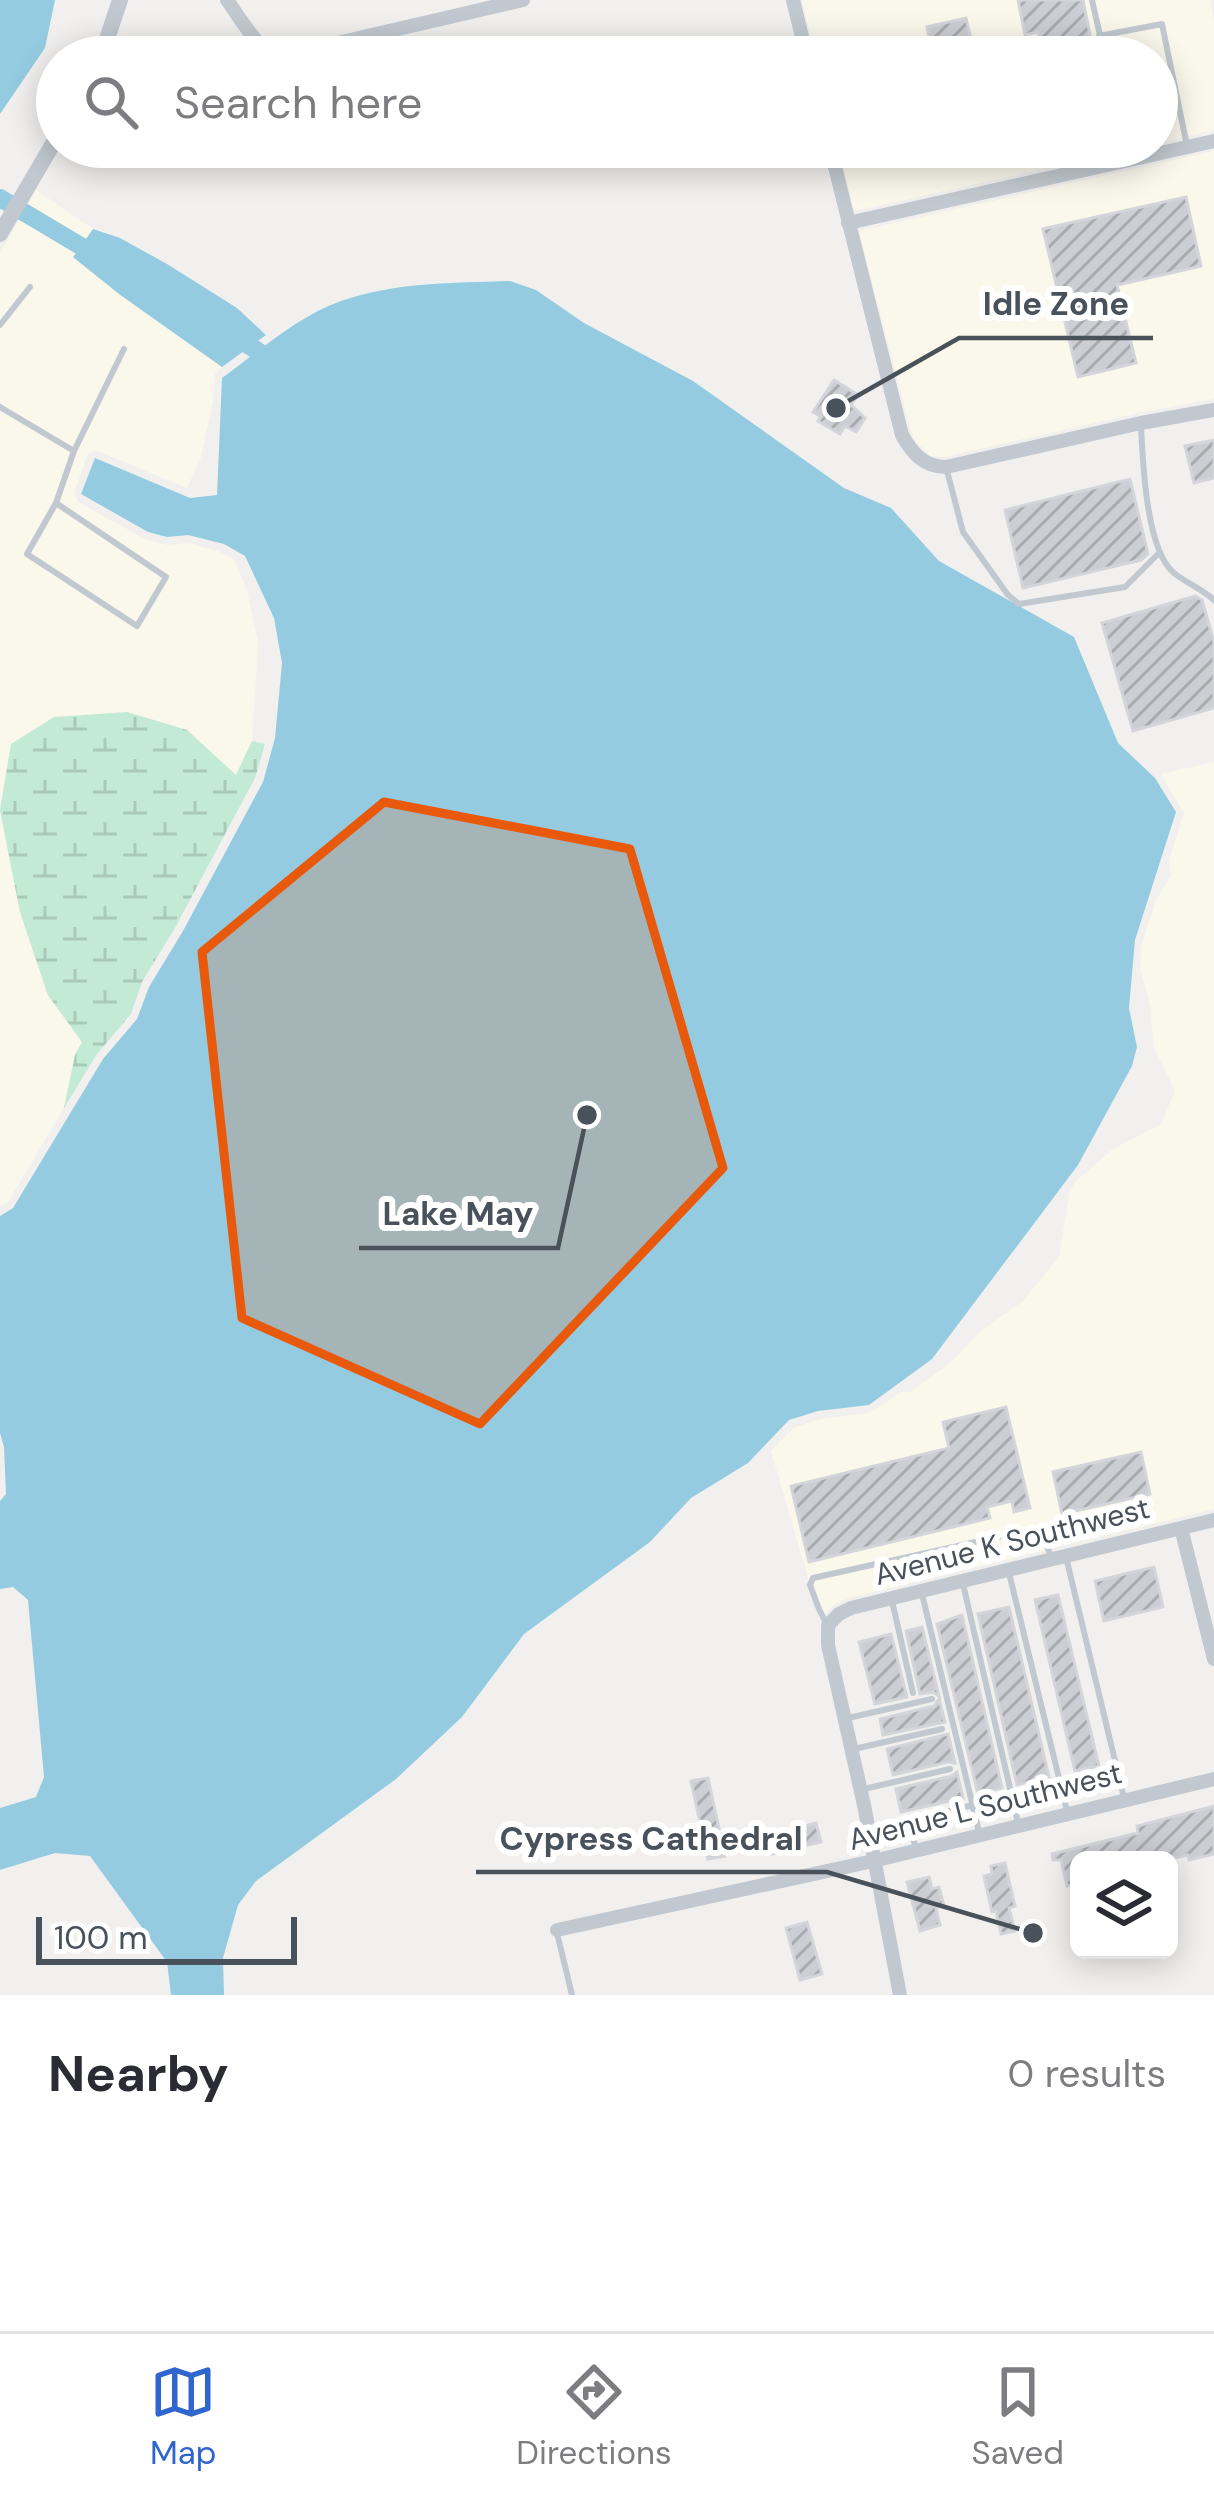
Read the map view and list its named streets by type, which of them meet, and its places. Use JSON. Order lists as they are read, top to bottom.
{
  "streets": {
    "street": ["Avenue K Southwest", "Avenue L Southwest"]
  },
  "places": ["Idle Zone", "Lake May", "Cypress Cathedral"],
  "scale_bar": "100 m",
  "page": {
    "search": "Search here",
    "scale": "100 m",
    "heading": ["Nearby", "0 results"],
    "nav": ["Map", "Directions", "Saved"]
  }
}
